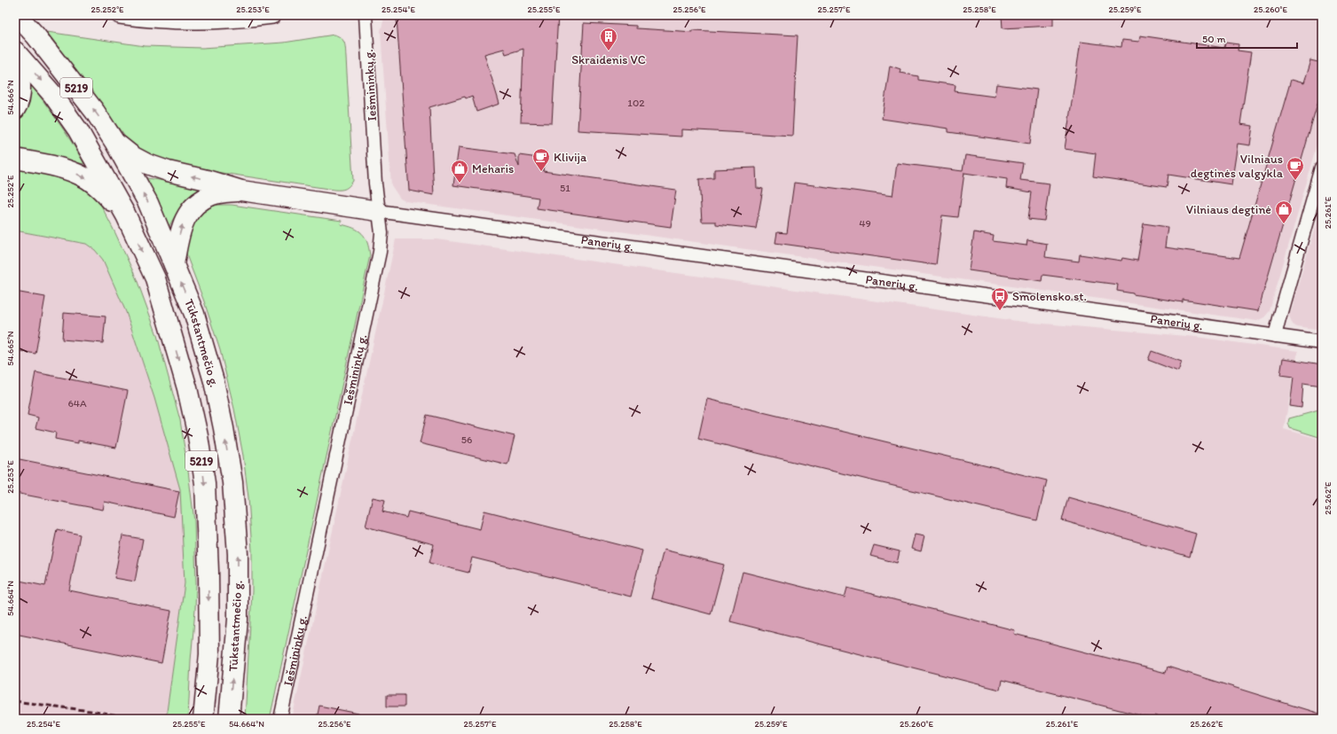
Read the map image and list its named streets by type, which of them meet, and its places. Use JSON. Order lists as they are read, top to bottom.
{
  "streets": {
    "highway": ["5219", "Tūkstantmečio g."],
    "street": ["Iešmininkų g.", "Panerių g."]
  },
  "crossings": [
    ["Iešmininkų g.", "Panerių g."]
  ],
  "places": {
    "building": ["Skraidenis VC"],
    "cafe": ["Klivija", "Vilniaus degtinės valgykla"],
    "shop": ["Meharis", "Vilniaus degtinė"],
    "bus stop": ["Smolensko st."]
  },
  "house_numbers": [
    "102",
    "51",
    "49",
    "64A",
    "56"
  ],
  "scale_bar": "50 m",
  "coordinates": [
    "25.252°E",
    "25.253°E",
    "25.254°E",
    "25.255°E",
    "25.256°E",
    "25.257°E",
    "25.258°E",
    "25.259°E",
    "25.260°E",
    "54.666°N",
    "25.261°E",
    "54.665°N",
    "25.262°E",
    "54.664°N"
  ]
}
